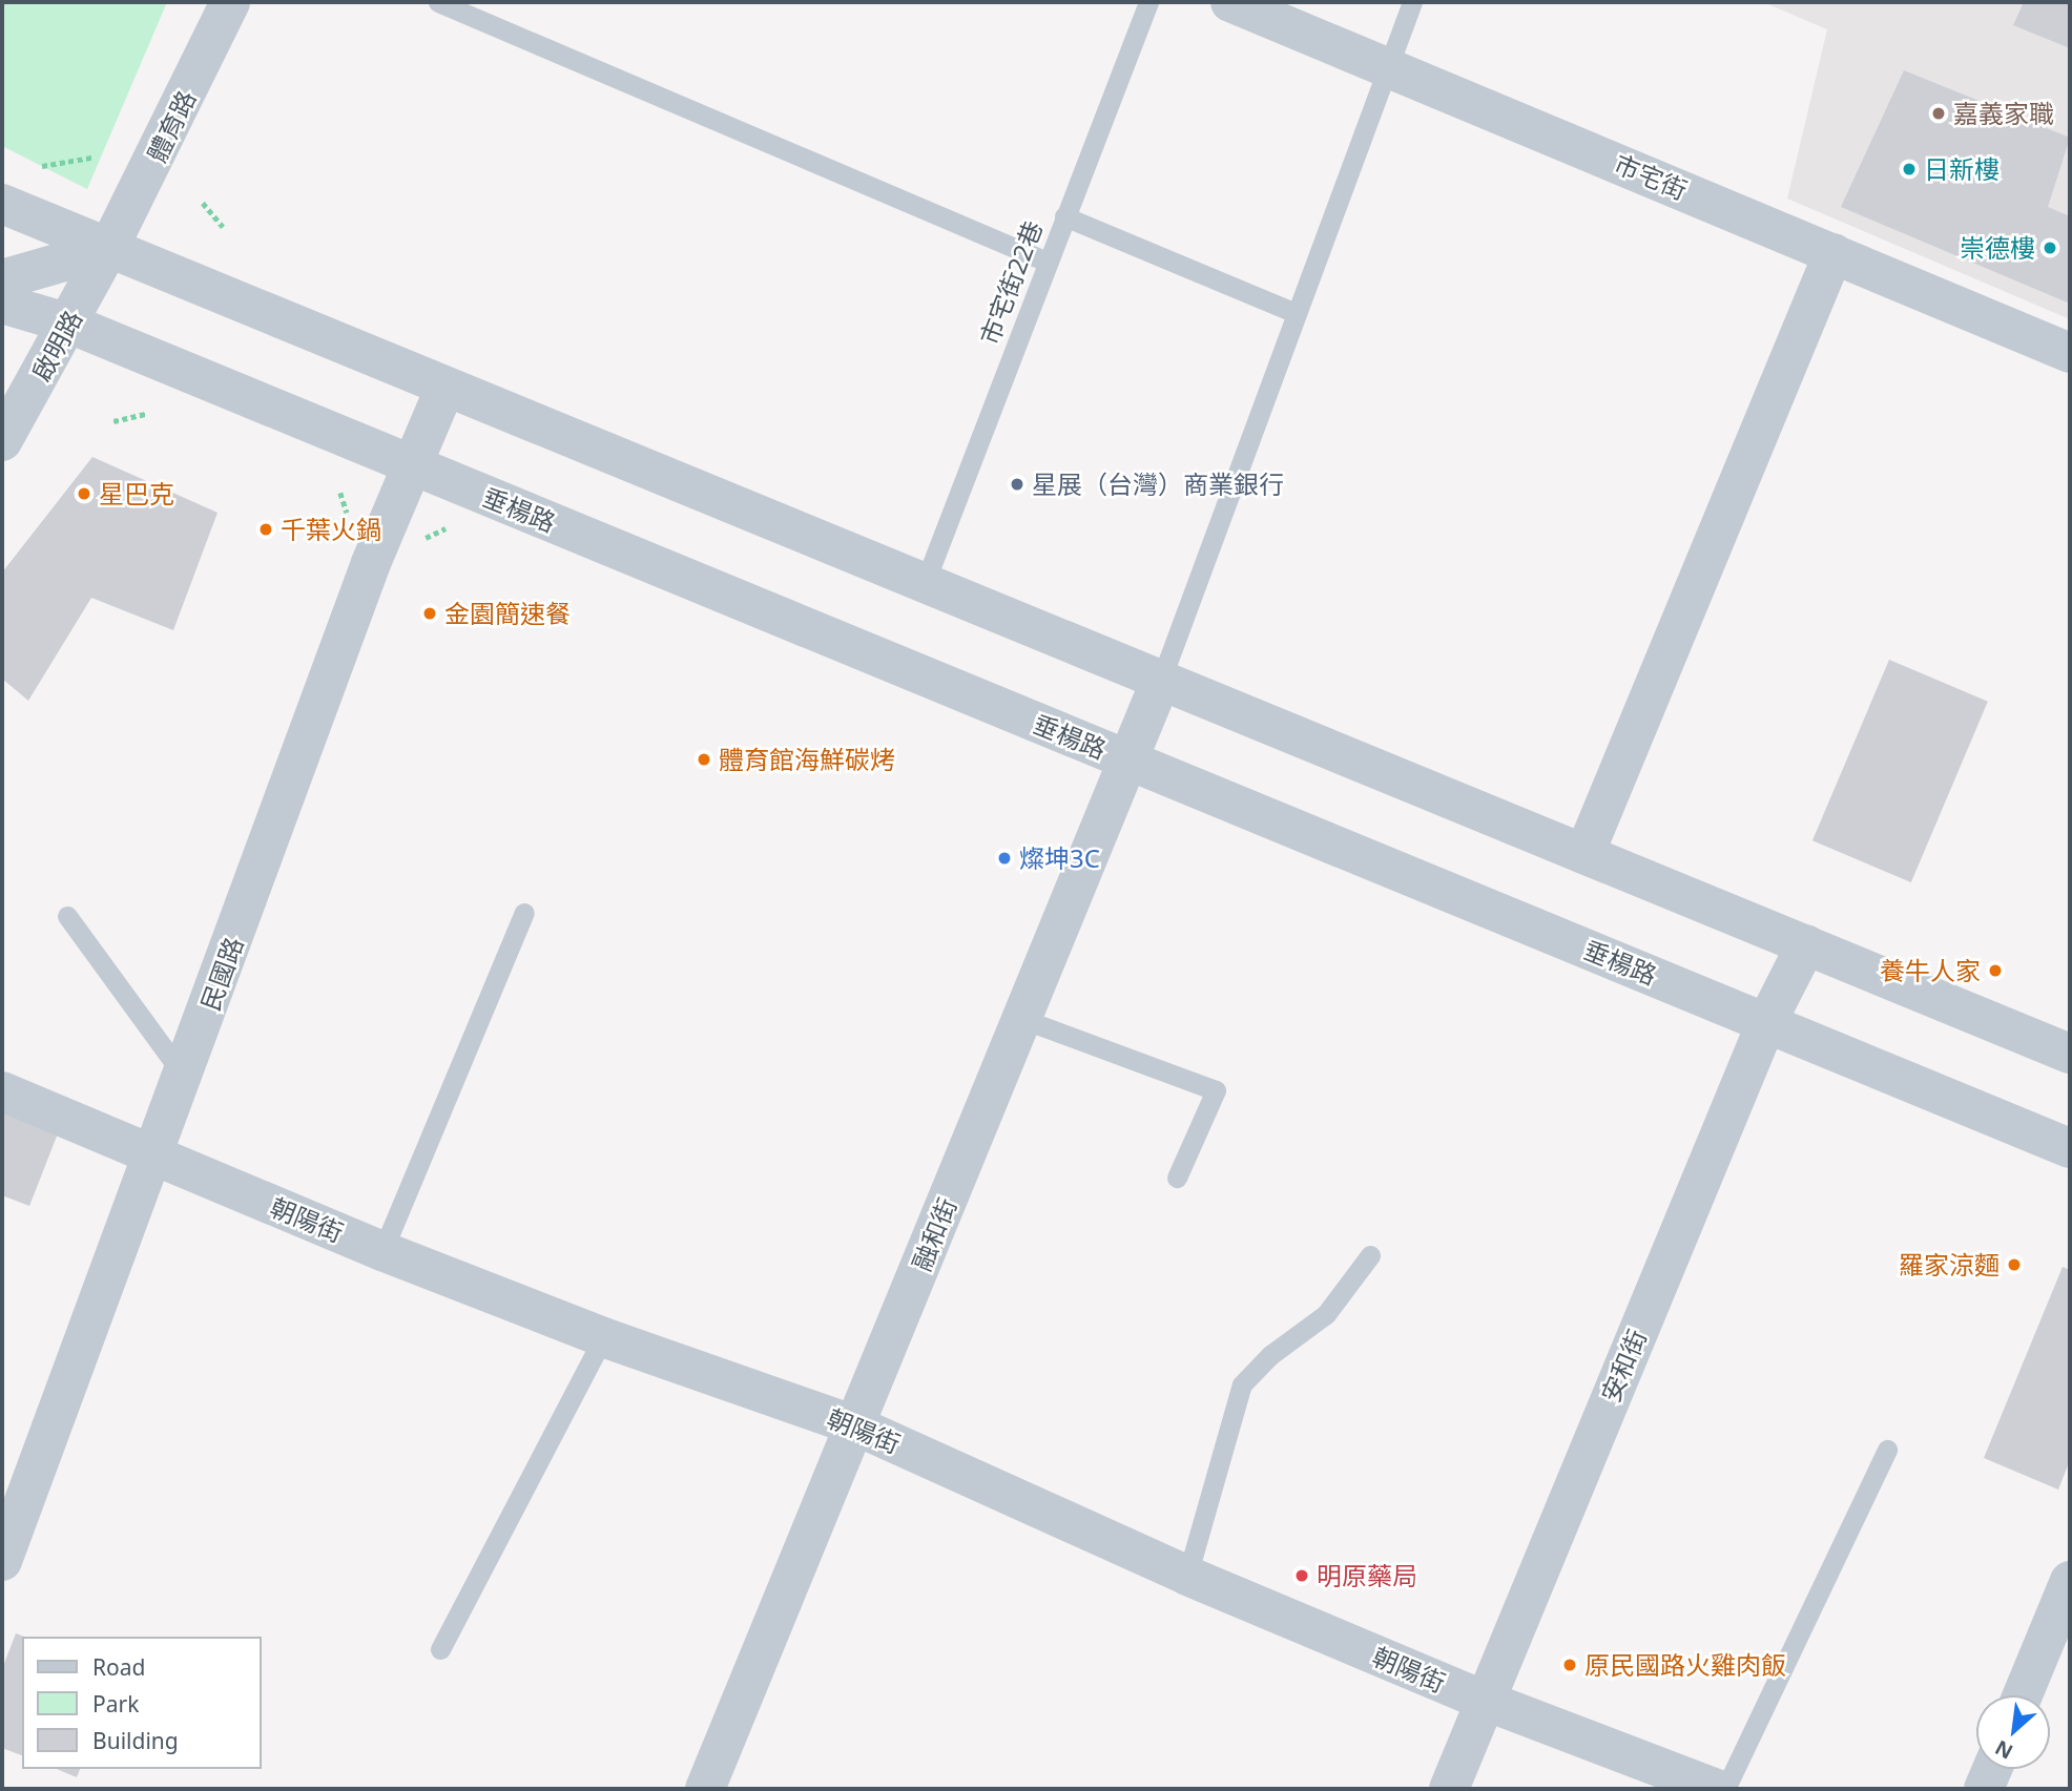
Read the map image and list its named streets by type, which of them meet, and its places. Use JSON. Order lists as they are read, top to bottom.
{
  "streets": {
    "street": [
      "體育路",
      "市宅街",
      "啟明路",
      "垂楊路",
      "民國路",
      "朝陽街",
      "融和街",
      "安和街"
    ],
    "lane": ["市宅街22巷"]
  },
  "crossings": [
    ["體育路", "啟明路"],
    ["啟明路", "垂楊路"],
    ["垂楊路", "民國路"],
    ["垂楊路", "融和街"],
    ["垂楊路", "安和街"],
    ["民國路", "朝陽街"],
    ["朝陽街", "融和街"],
    ["朝陽街", "安和街"]
  ],
  "places": [
    "嘉義家職",
    "日新樓",
    "崇德樓",
    "星展（台灣）商業銀行",
    "星巴克",
    "千葉火鍋",
    "金園簡速餐",
    "體育館海鮮碳烤",
    "燦坤3C",
    "養牛人家",
    "羅家涼麵",
    "明原藥局",
    "原民國路火雞肉飯"
  ],
  "legend": ["Road", "Park", "Building"],
  "north": "bottom left"
}
